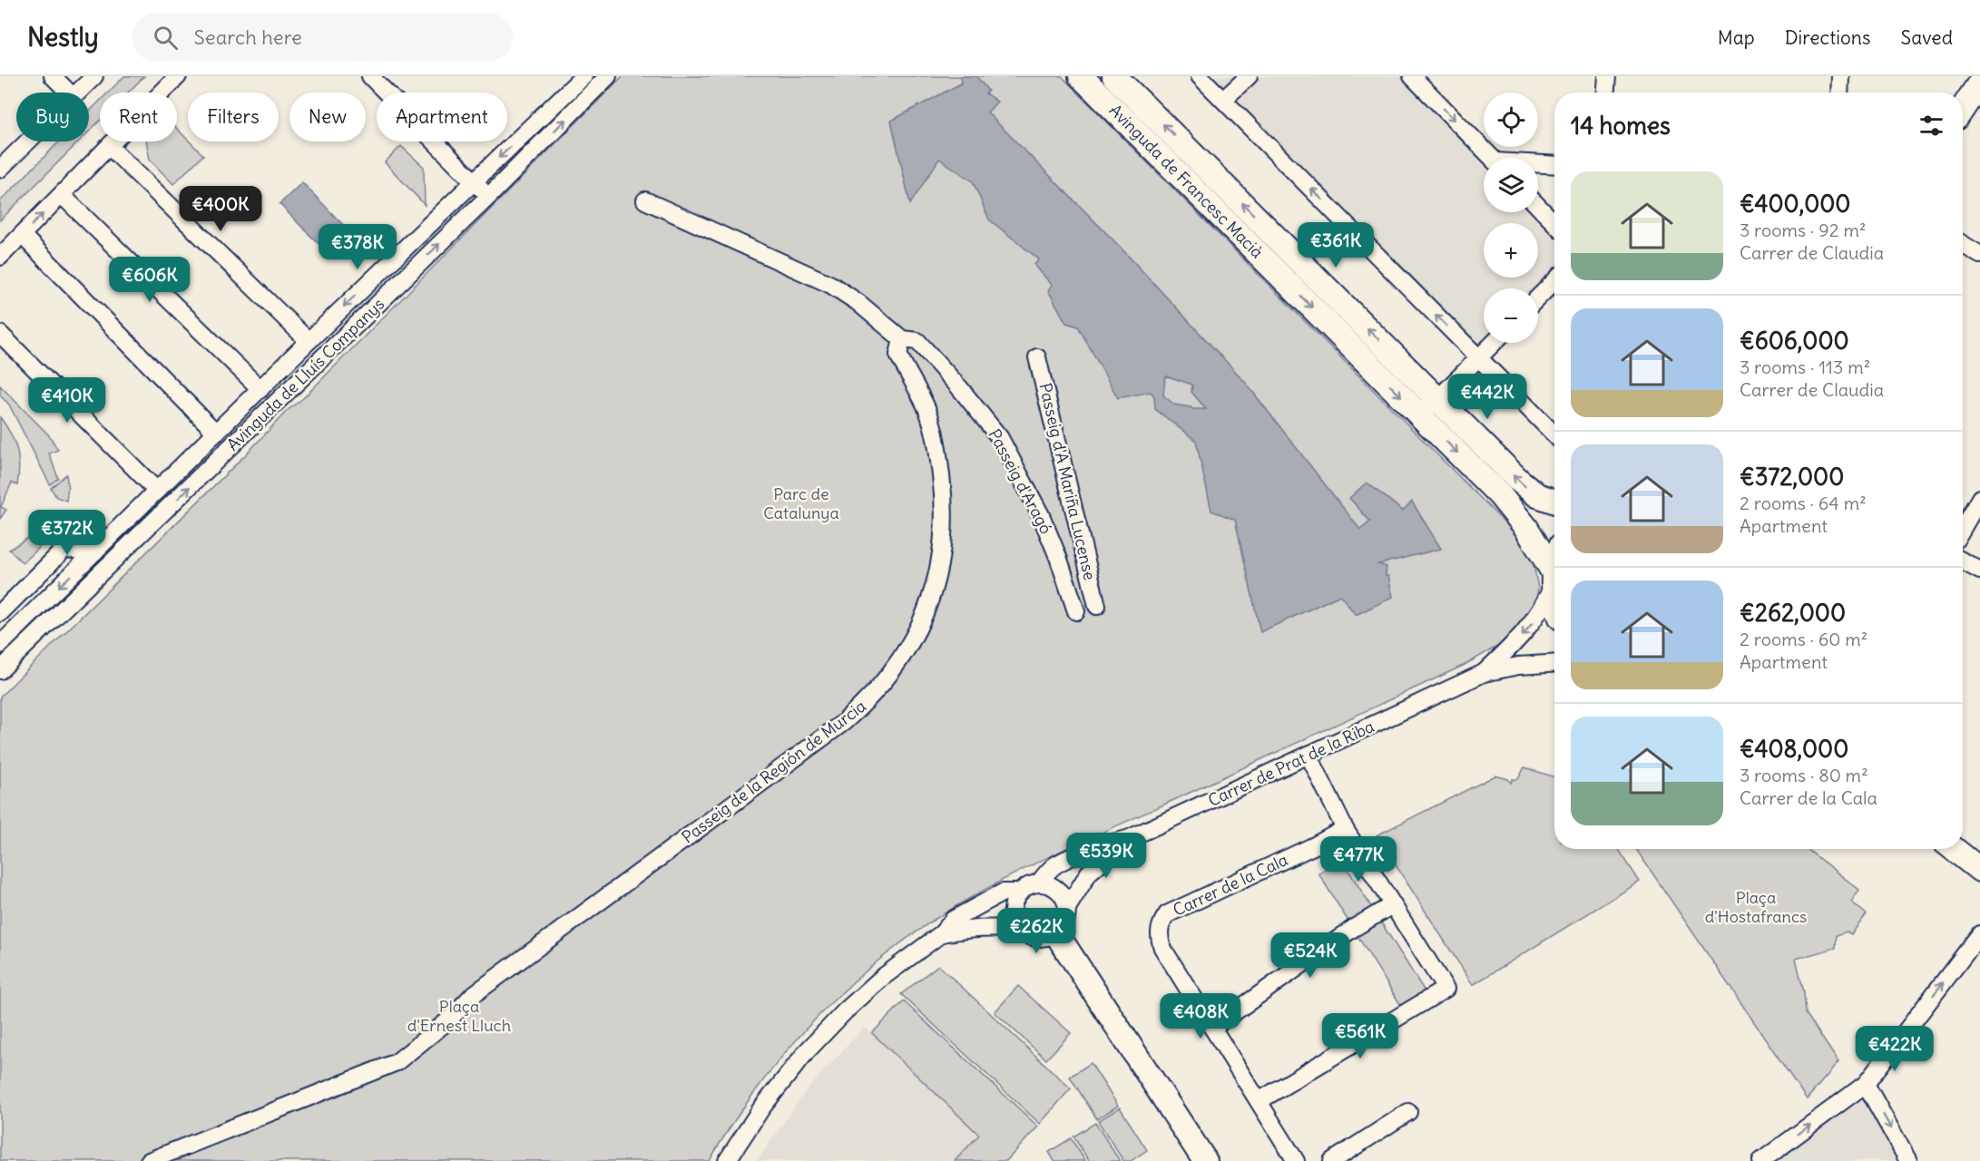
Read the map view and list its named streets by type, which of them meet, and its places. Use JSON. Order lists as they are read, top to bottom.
{
  "streets": {
    "main road": ["Avinguda de Francesc Macià"],
    "street": [
      "Avinguda de Lluís Companys",
      "Passeig d'Aragó",
      "Passeig d'A Mariña Lucense",
      "Carrer de Prat de la Riba",
      "Passeig de la Región de Murcia",
      "Carrer de la Cala"
    ]
  },
  "crossings": [
    ["Passeig d'Aragó", "Passeig de la Región de Murcia"]
  ],
  "parks": ["Parc de Catalunya", "Plaça d'Hostafrancs", "Plaça d'Ernest Lluch"],
  "page": {
    "header": "Nestly",
    "search": "Search here",
    "nav": ["Map", "Directions", "Saved"],
    "map_buttons": ["+", "−"],
    "chip": [
      "Buy",
      "Rent",
      "Filters",
      "New",
      "Apartment"
    ],
    "heading": "14 homes",
    "list": [
      {
        "name": "€400,000",
        "note": "3 rooms · 92 m² · Carrer de Claudia"
      },
      {
        "name": "€606,000",
        "note": "3 rooms · 113 m² · Carrer de Claudia"
      },
      {
        "name": "€372,000",
        "note": "2 rooms · 64 m² · Apartment"
      },
      {
        "name": "€262,000",
        "note": "2 rooms · 60 m² · Apartment"
      },
      {
        "name": "€408,000",
        "note": "3 rooms · 80 m² · Carrer de la Cala"
      }
    ],
    "price": [
      "€400K",
      "€361K",
      "€378K",
      "€606K",
      "€442K",
      "€410K",
      "€372K",
      "€539K",
      "€477K",
      "€262K",
      "€524K",
      "€408K",
      "€561K",
      "€422K"
    ]
  }
}
